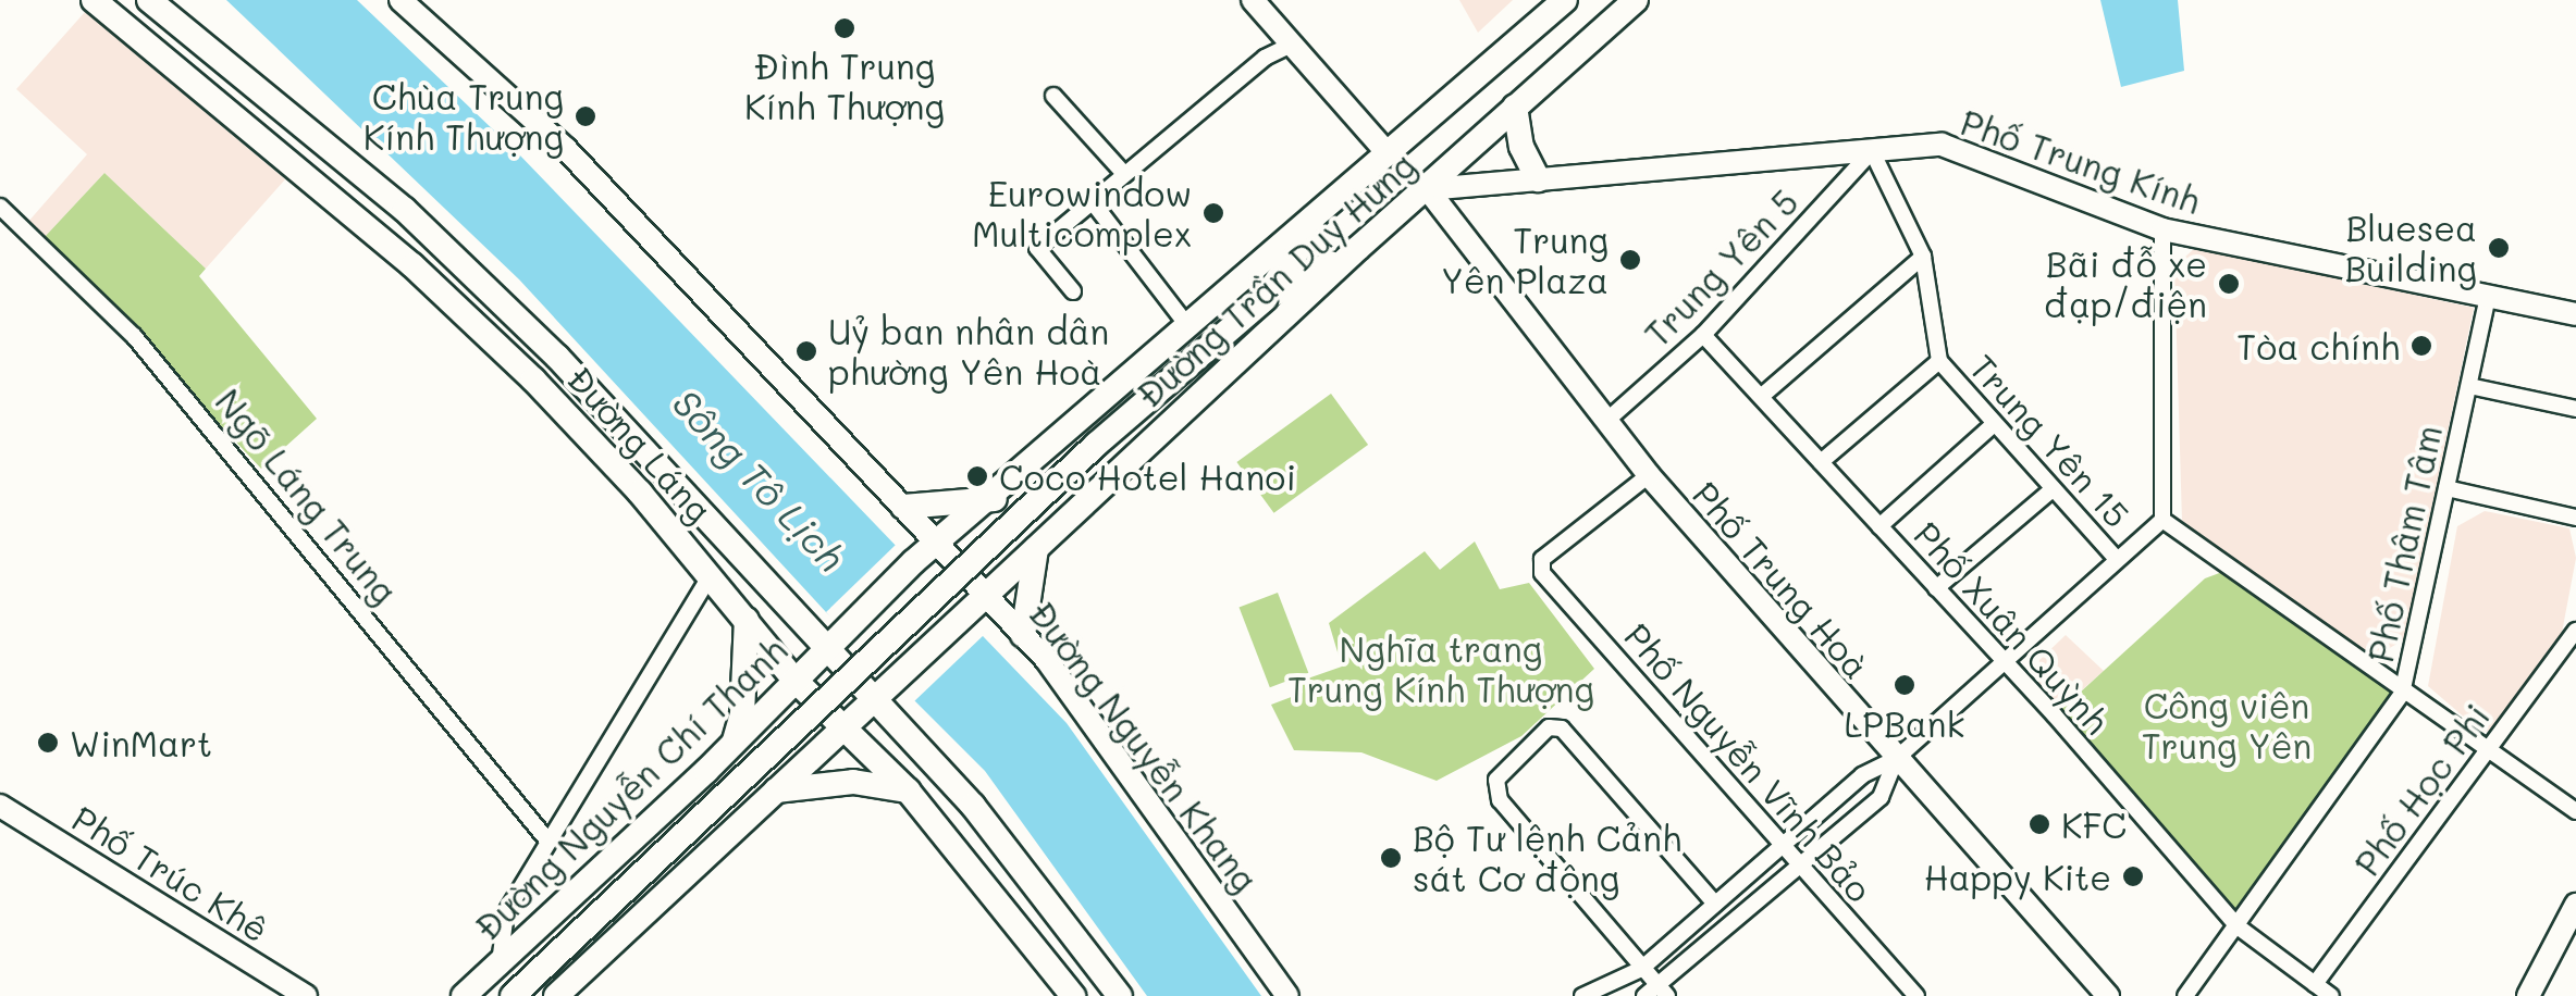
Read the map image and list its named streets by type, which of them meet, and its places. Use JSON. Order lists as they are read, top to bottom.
{
  "streets": {
    "main road": [
      "Phố Trung Kính",
      "Đường Trần Duy Hưng",
      "Đường Láng",
      "Phố Trung Hoà",
      "Đường Nguyễn Khang",
      "Đường Nguyễn Chí Thanh",
      "Phố Trúc Khê"
    ],
    "street": [
      "Trung Yên 5",
      "Trung Yên 15",
      "Ngõ Láng Trung",
      "Phố Thâm Tâm",
      "Phố Xuân Quỳnh",
      "Phố Nguyễn Vĩnh Bảo",
      "Phố Học Phi"
    ]
  },
  "crossings": [
    ["Phố Trung Kính", "Trung Yên 5"],
    ["Phố Trung Kính", "Đường Trần Duy Hưng"],
    ["Phố Trung Kính", "Phố Thâm Tâm"],
    ["Phố Trung Kính", "Phố Trung Hoà"],
    ["Trung Yên 5", "Phố Trung Hoà"],
    ["Trung Yên 5", "Phố Xuân Quỳnh"],
    ["Đường Trần Duy Hưng", "Đường Láng"],
    ["Đường Trần Duy Hưng", "Phố Trung Hoà"],
    ["Đường Trần Duy Hưng", "Đường Nguyễn Khang"],
    ["Đường Trần Duy Hưng", "Đường Nguyễn Chí Thanh"],
    ["Đường Láng", "Đường Nguyễn Chí Thanh"],
    ["Phố Thâm Tâm", "Phố Xuân Quỳnh"],
    ["Phố Trung Hoà", "Phố Nguyễn Vĩnh Bảo"],
    ["Phố Xuân Quỳnh", "Phố Học Phi"]
  ],
  "water": ["Sông Tô Lịch"],
  "parks": ["Nghĩa trang Trung Kính Thượng", "Công viên Trung Yên"],
  "places": [
    "Đình Trung Kính Thượng",
    "Chùa Trung Kính Thượng",
    "Eurowindow Multicomplex",
    "Bluesea Building",
    "Trung Yên Plaza",
    "Bãi đỗ xe đạp/điện",
    "Tòa chính",
    "Uỷ ban nhân dân phường Yên Hoà",
    "Coco Hotel Hanoi",
    "LPBank",
    "WinMart",
    "KFC",
    "Bộ Tư lệnh Cảnh sát Cơ động",
    "Happy Kite"
  ]
}
